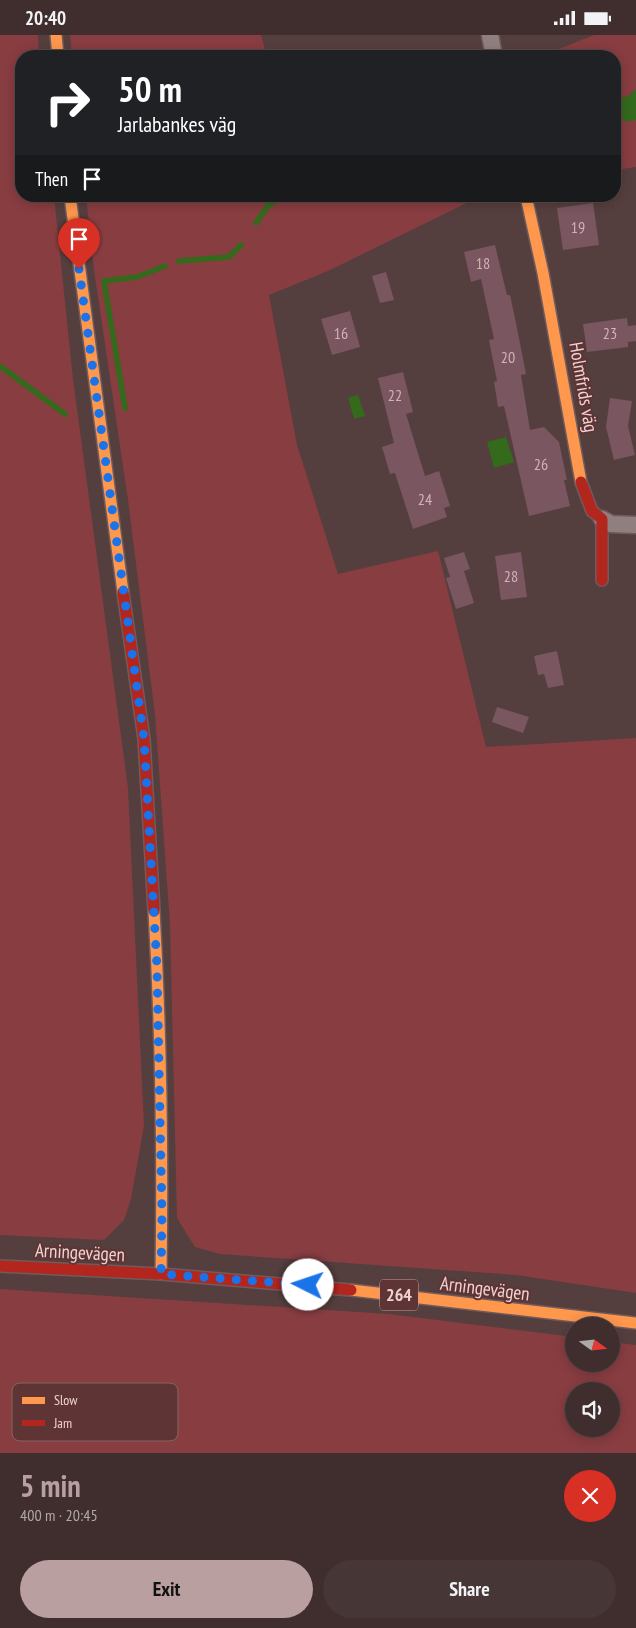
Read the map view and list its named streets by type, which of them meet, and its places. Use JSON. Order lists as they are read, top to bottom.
{
  "streets": {
    "main road": ["Holmfrids väg", "Arningevägen", "264"]
  },
  "house_numbers": [
    "19",
    "18",
    "16",
    "23",
    "20",
    "22",
    "26",
    "24",
    "28"
  ],
  "legend": ["Slow", "Jam"],
  "north": "right",
  "page": {
    "status": "20:40",
    "turn": ["50 m", "Jarlabankes väg"],
    "then": "Then",
    "heading": ["5 min", "400 m · 20:45"],
    "buttons": ["Exit", "Share"]
  }
}
